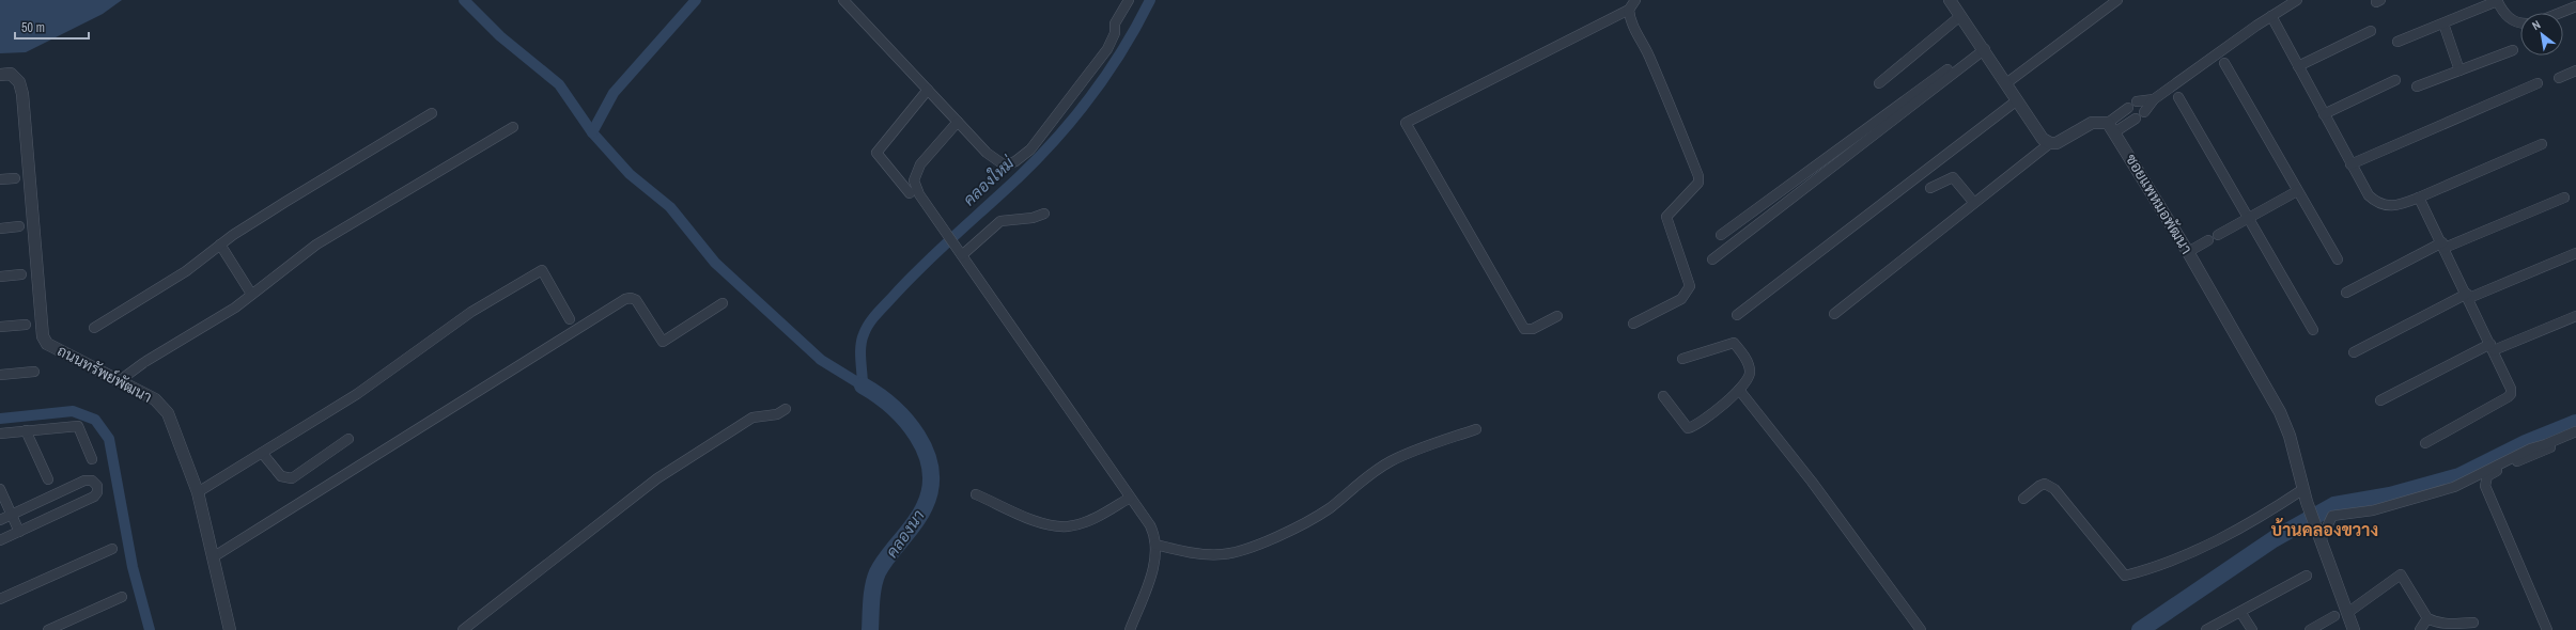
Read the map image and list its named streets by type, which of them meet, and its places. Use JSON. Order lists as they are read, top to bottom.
{
  "streets": {
    "street": ["ซอยแพหมอพัฒนา", "ถนนทรัพย์พัฒนา"]
  },
  "districts": ["บ้านคลองขวาง"],
  "water": ["คลองใหม่", "คลองนา"],
  "scale_bar": "50 m",
  "north": "top left"
}
